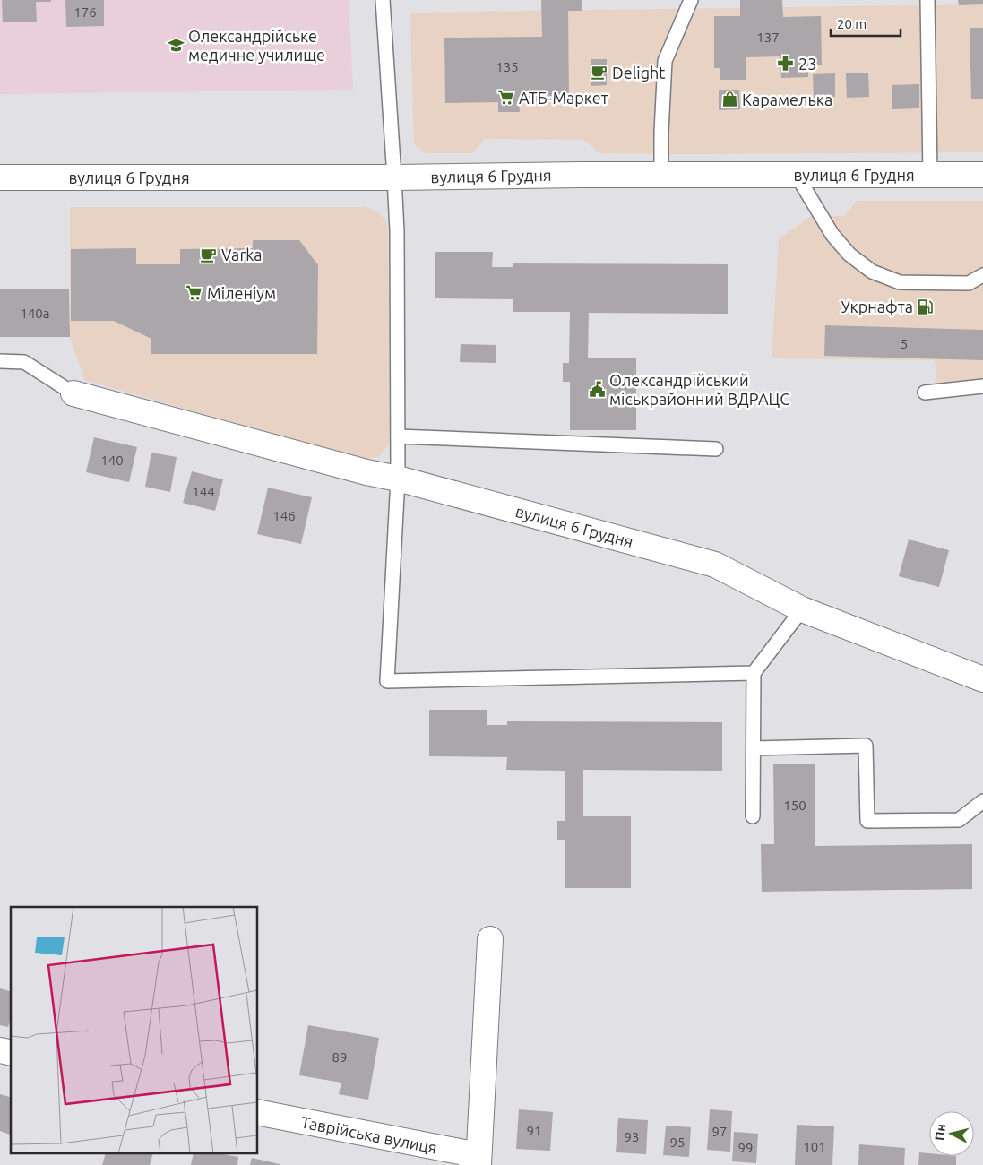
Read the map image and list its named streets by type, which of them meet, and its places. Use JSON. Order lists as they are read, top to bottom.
{
  "streets": {
    "street": ["вулиця 6 Грудня", "Таврійська вулиця"]
  },
  "places": {
    "school or university": ["Олександрійське медичне училище"],
    "pharmacy": ["23"],
    "cafe": ["Delight", "Varka"],
    "supermarket": ["АТБ-Маркет", "Міленіум"],
    "shop": ["Карамелька"],
    "fuel station": ["Укрнафта"],
    "public building": ["Олександрійський міськрайонний ВДРАЦС"]
  },
  "house_numbers": [
    "176",
    "137",
    "135",
    "140а",
    "5",
    "140",
    "144",
    "146",
    "150",
    "89",
    "91",
    "97",
    "93",
    "95",
    "101",
    "99"
  ],
  "scale_bar": "20 m",
  "north": "left"
}
